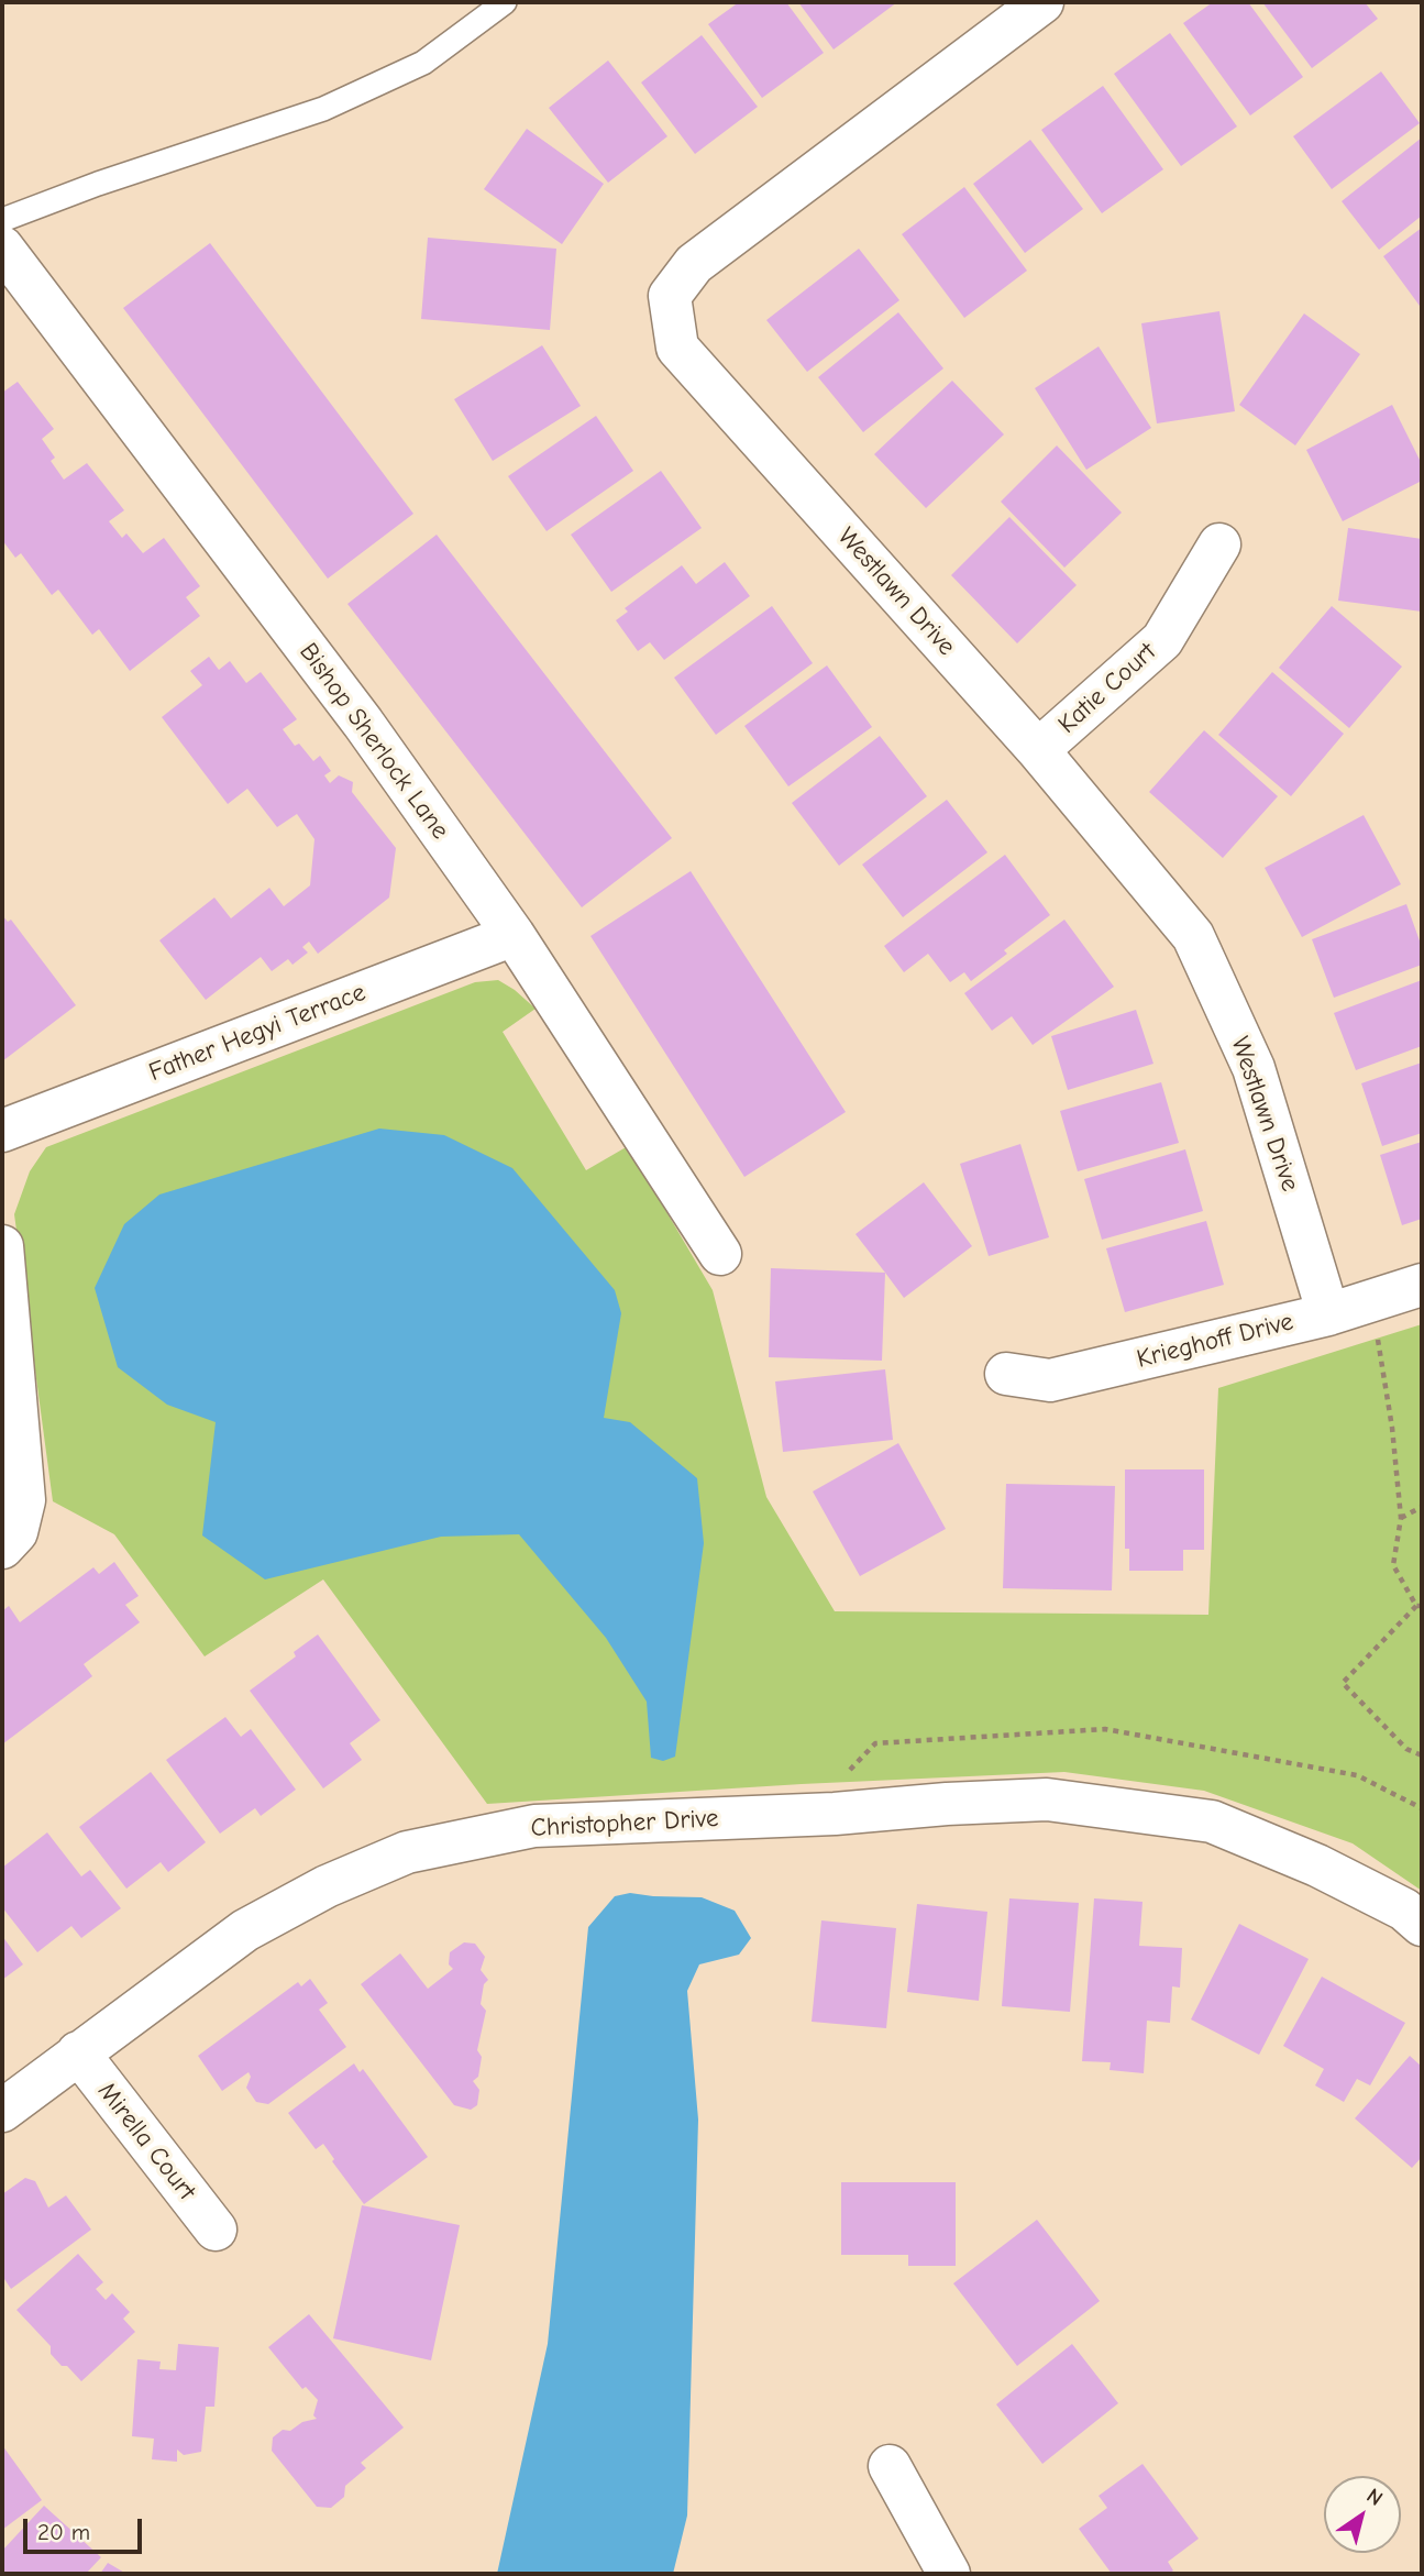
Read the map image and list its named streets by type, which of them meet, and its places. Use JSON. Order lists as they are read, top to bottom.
{
  "streets": {
    "street": [
      "Westlawn Drive",
      "Katie Court",
      "Bishop Sherlock Lane",
      "Father Hegyi Terrace",
      "Krieghoff Drive",
      "Christopher Drive",
      "Mirella Court"
    ]
  },
  "crossings": [
    ["Westlawn Drive", "Katie Court"],
    ["Westlawn Drive", "Krieghoff Drive"],
    ["Bishop Sherlock Lane", "Father Hegyi Terrace"],
    ["Christopher Drive", "Mirella Court"]
  ],
  "scale_bar": "20 m",
  "north": "top right"
}
